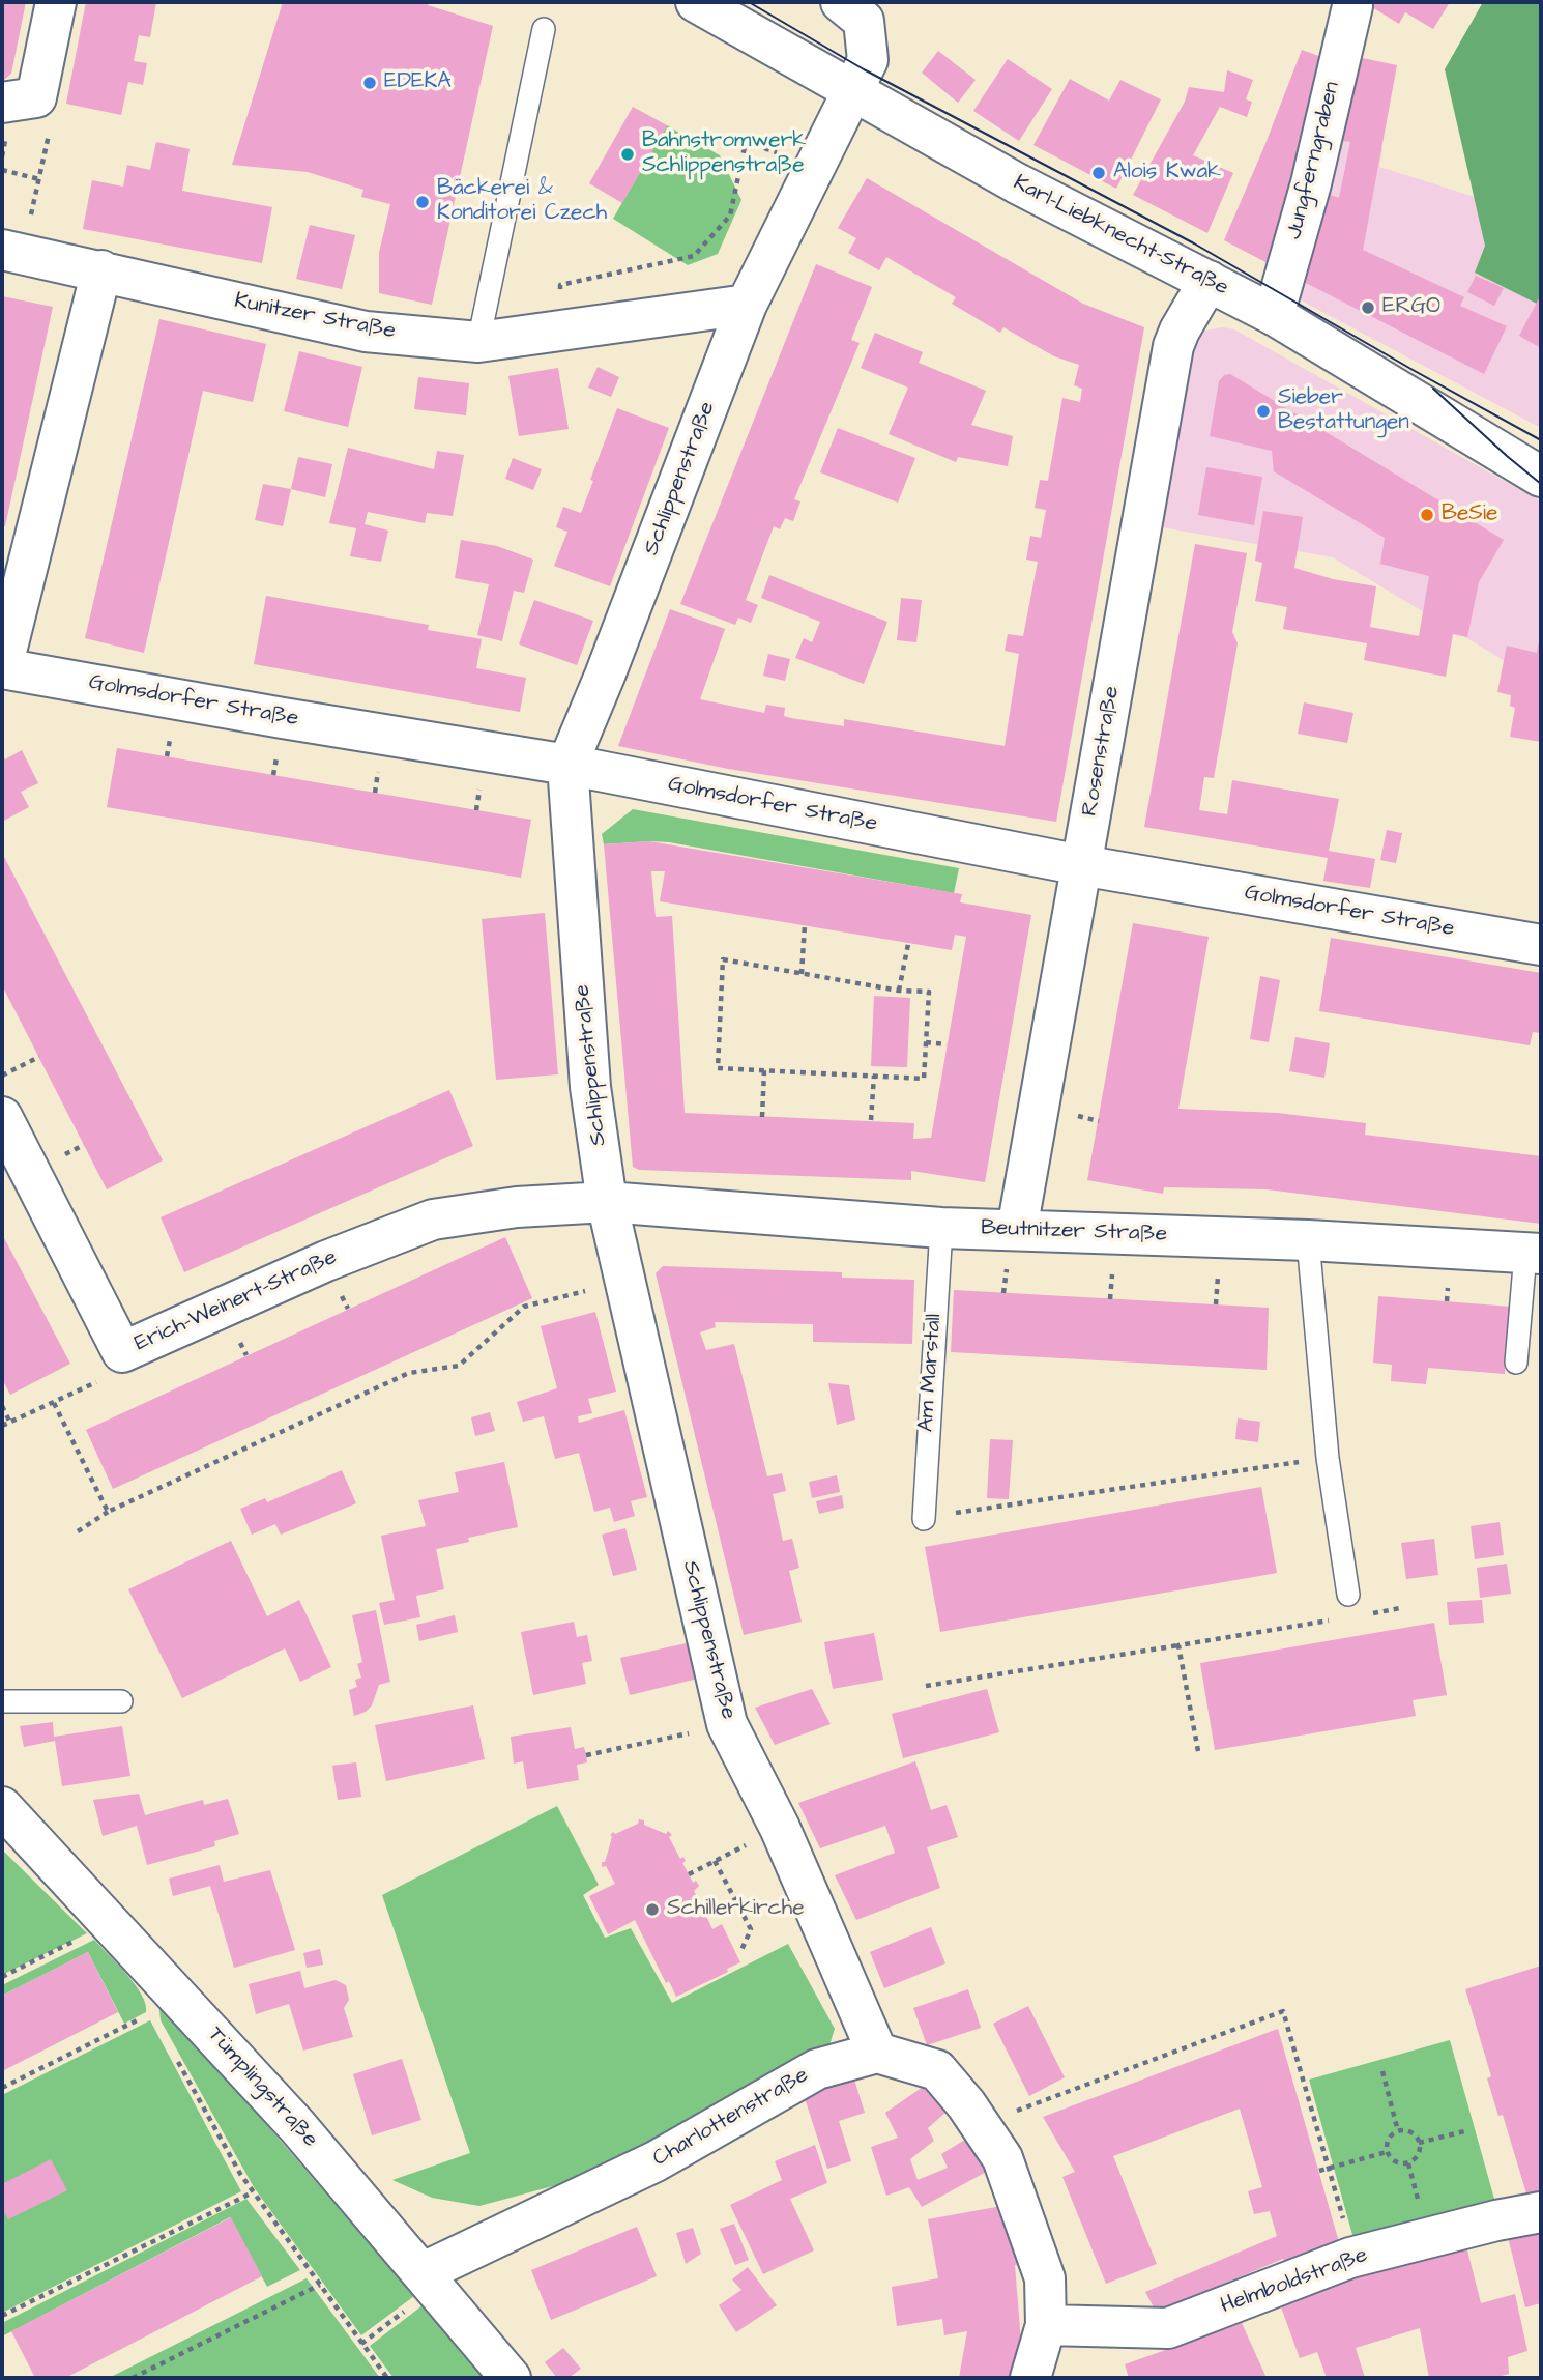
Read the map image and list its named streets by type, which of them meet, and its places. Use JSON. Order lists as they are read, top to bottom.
{
  "streets": {
    "street": [
      "Jungferngraben",
      "Karl-Liebknecht-Straße",
      "Kunitzer Straße",
      "Schlippenstraße",
      "Golmsdorfer Straße",
      "Rosenstraße",
      "Beutnitzer Straße",
      "Erich-Weinert-Straße",
      "Tümplingstraße",
      "Charlottenstraße",
      "Helmboldstraße"
    ],
    "lane": ["Am Marstall"]
  },
  "crossings": [
    ["Jungferngraben", "Karl-Liebknecht-Straße"],
    ["Karl-Liebknecht-Straße", "Schlippenstraße"],
    ["Karl-Liebknecht-Straße", "Rosenstraße"],
    ["Kunitzer Straße", "Schlippenstraße"],
    ["Schlippenstraße", "Golmsdorfer Straße"],
    ["Schlippenstraße", "Beutnitzer Straße"],
    ["Schlippenstraße", "Erich-Weinert-Straße"],
    ["Schlippenstraße", "Charlottenstraße"],
    ["Golmsdorfer Straße", "Rosenstraße"],
    ["Rosenstraße", "Beutnitzer Straße"],
    ["Beutnitzer Straße", "Erich-Weinert-Straße"],
    ["Beutnitzer Straße", "Am Marstall"],
    ["Tümplingstraße", "Charlottenstraße"]
  ],
  "places": [
    "EDEKA",
    "Bahnstromwerk Schlippenstraße",
    "Alois Kwak",
    "Bäckerei & Konditorei Czech",
    "ERGO",
    "Sieber Bestattungen",
    "BeSie",
    "Schillerkirche"
  ]
}
